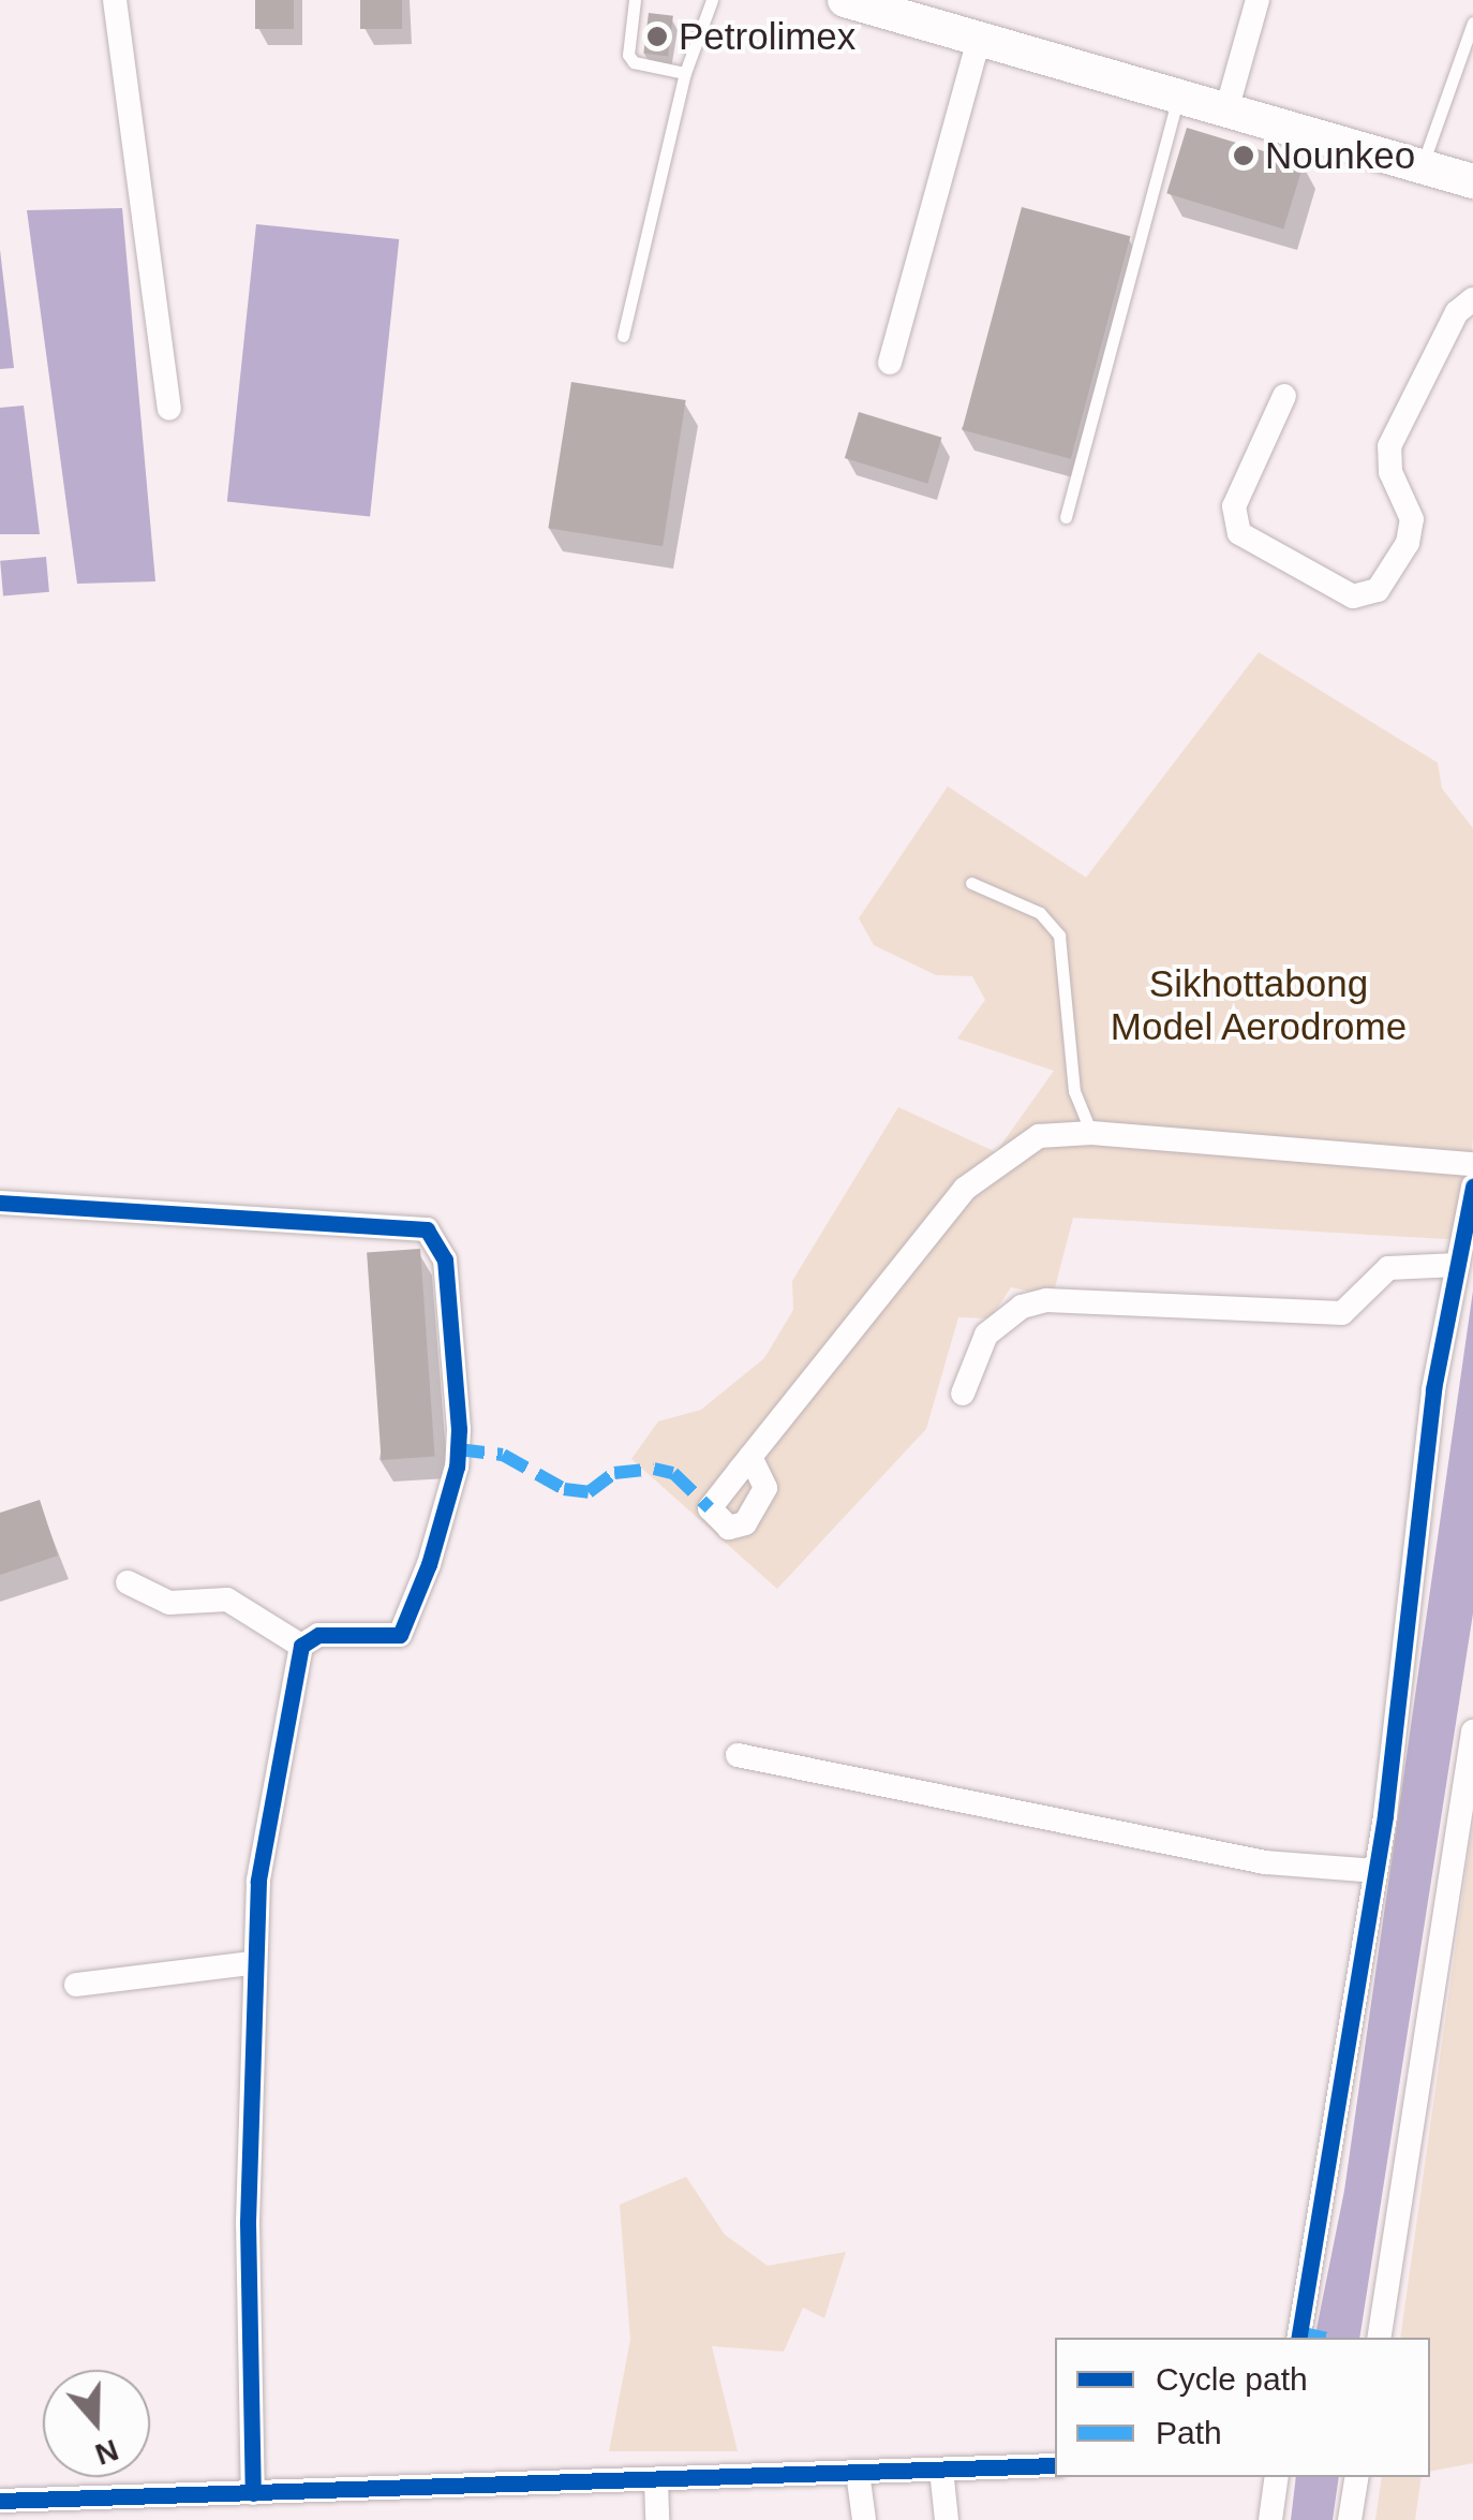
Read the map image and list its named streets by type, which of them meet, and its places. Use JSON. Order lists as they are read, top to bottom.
{
  "parks": ["Sikhottabong Model Aerodrome"],
  "places": ["Petrolimex", "Nounkeo"],
  "legend": ["Cycle path", "Path"],
  "north": "bottom"
}
